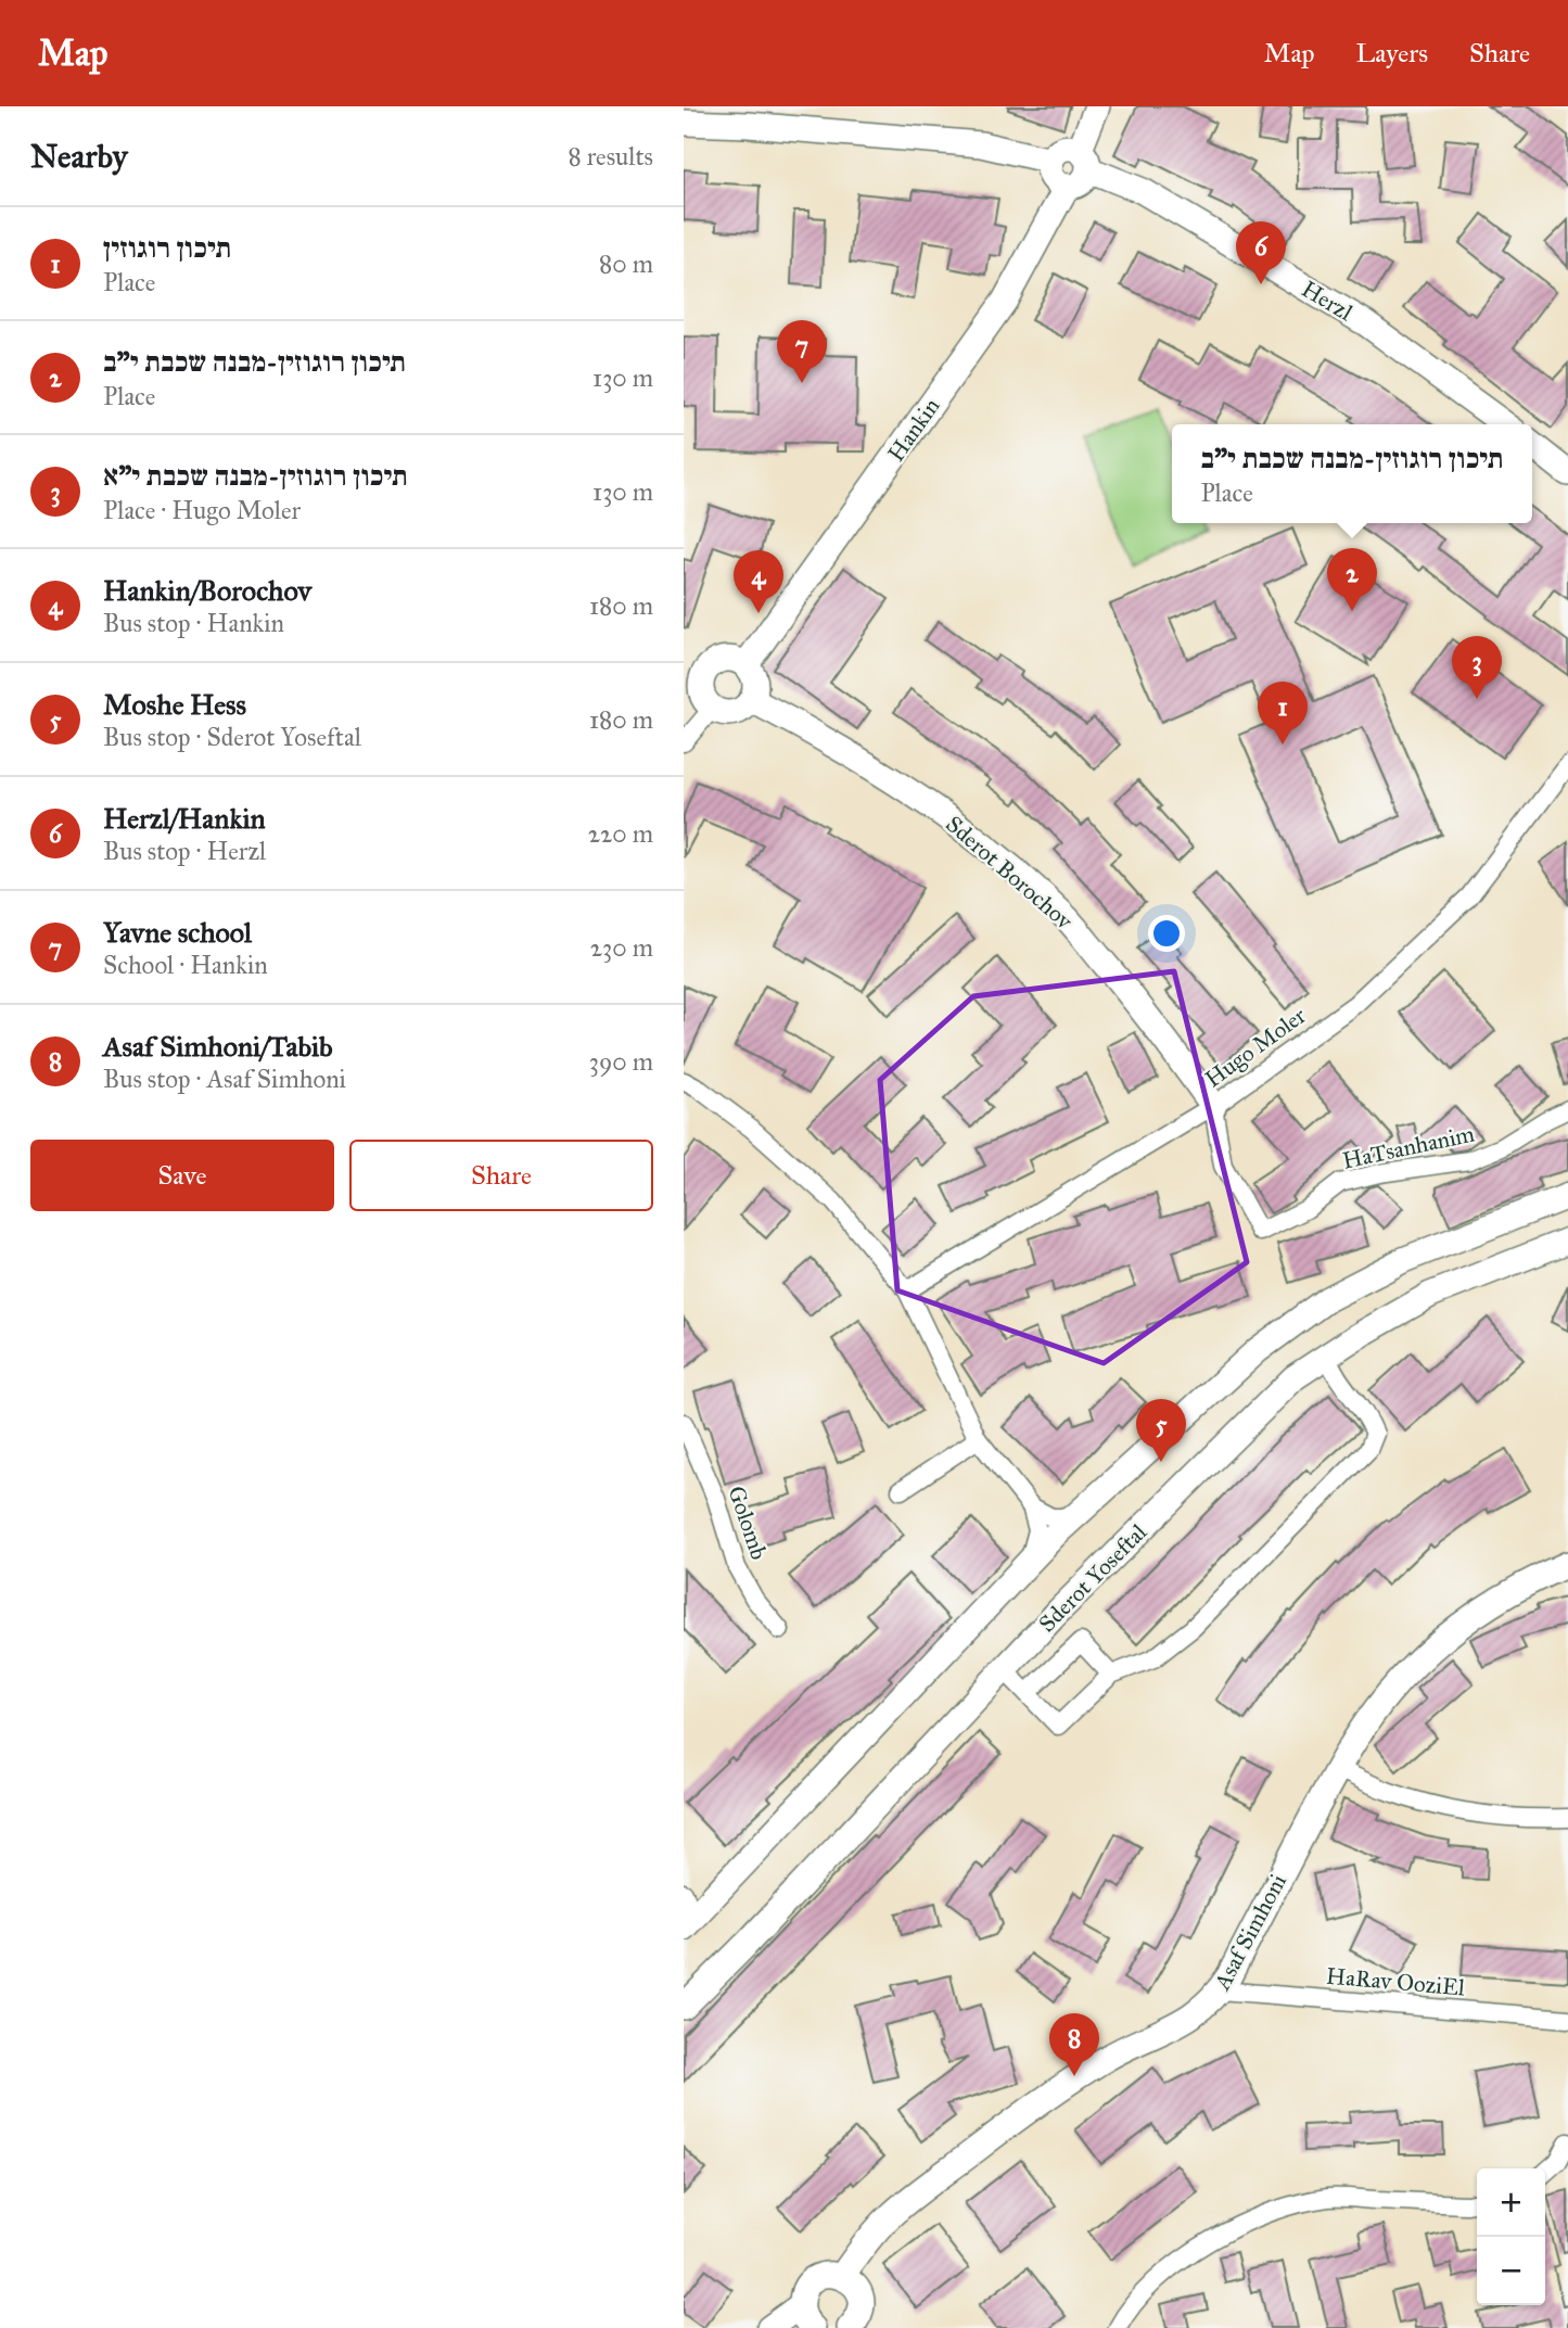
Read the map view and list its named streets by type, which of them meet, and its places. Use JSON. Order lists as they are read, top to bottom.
{
  "streets": {
    "street": [
      "Herzl",
      "Hankin",
      "Sderot Borochov",
      "Hugo Moler",
      "HaTsanhanim",
      "Golomb",
      "Sderot Yoseftal",
      "Asaf Simhoni",
      "HaRav OoziEl"
    ]
  },
  "crossings": [
    ["Herzl", "Hankin"],
    ["Hankin", "Sderot Borochov"],
    ["Sderot Borochov", "Hugo Moler"],
    ["Sderot Borochov", "HaTsanhanim"],
    ["Hugo Moler", "HaTsanhanim"],
    ["Asaf Simhoni", "HaRav OoziEl"]
  ],
  "page": {
    "header": "Map",
    "nav": ["Map", "Layers", "Share"],
    "heading": ["Nearby", "8 results"],
    "list": [
      {
        "mark": "1",
        "name": "תיכון רוגוזין",
        "note": "Place",
        "value": "80 m"
      },
      {
        "mark": "2",
        "name": "תיכון רוגוזין-מבנה שכבת י\"ב",
        "note": "Place",
        "value": "130 m"
      },
      {
        "mark": "3",
        "name": "תיכון רוגוזין-מבנה שכבת י\"א",
        "note": "Place · Hugo Moler",
        "value": "130 m"
      },
      {
        "mark": "4",
        "name": "Hankin/Borochov",
        "note": "Bus stop · Hankin",
        "value": "180 m"
      },
      {
        "mark": "5",
        "name": "Moshe Hess",
        "note": "Bus stop · Sderot Yoseftal",
        "value": "180 m"
      },
      {
        "mark": "6",
        "name": "Herzl/Hankin",
        "note": "Bus stop · Herzl",
        "value": "220 m"
      },
      {
        "mark": "7",
        "name": "Yavne school",
        "note": "School · Hankin",
        "value": "230 m"
      },
      {
        "mark": "8",
        "name": "Asaf Simhoni/Tabib",
        "note": "Bus stop · Asaf Simhoni",
        "value": "390 m"
      }
    ],
    "pins": [
      "6",
      "7",
      "2",
      "4",
      "3",
      "1",
      "5",
      "8"
    ],
    "popup": ["תיכון רוגוזין-מבנה שכבת י\"ב", "Place"],
    "buttons": ["Save", "Share"],
    "map_buttons": ["+", "−"]
  }
}
